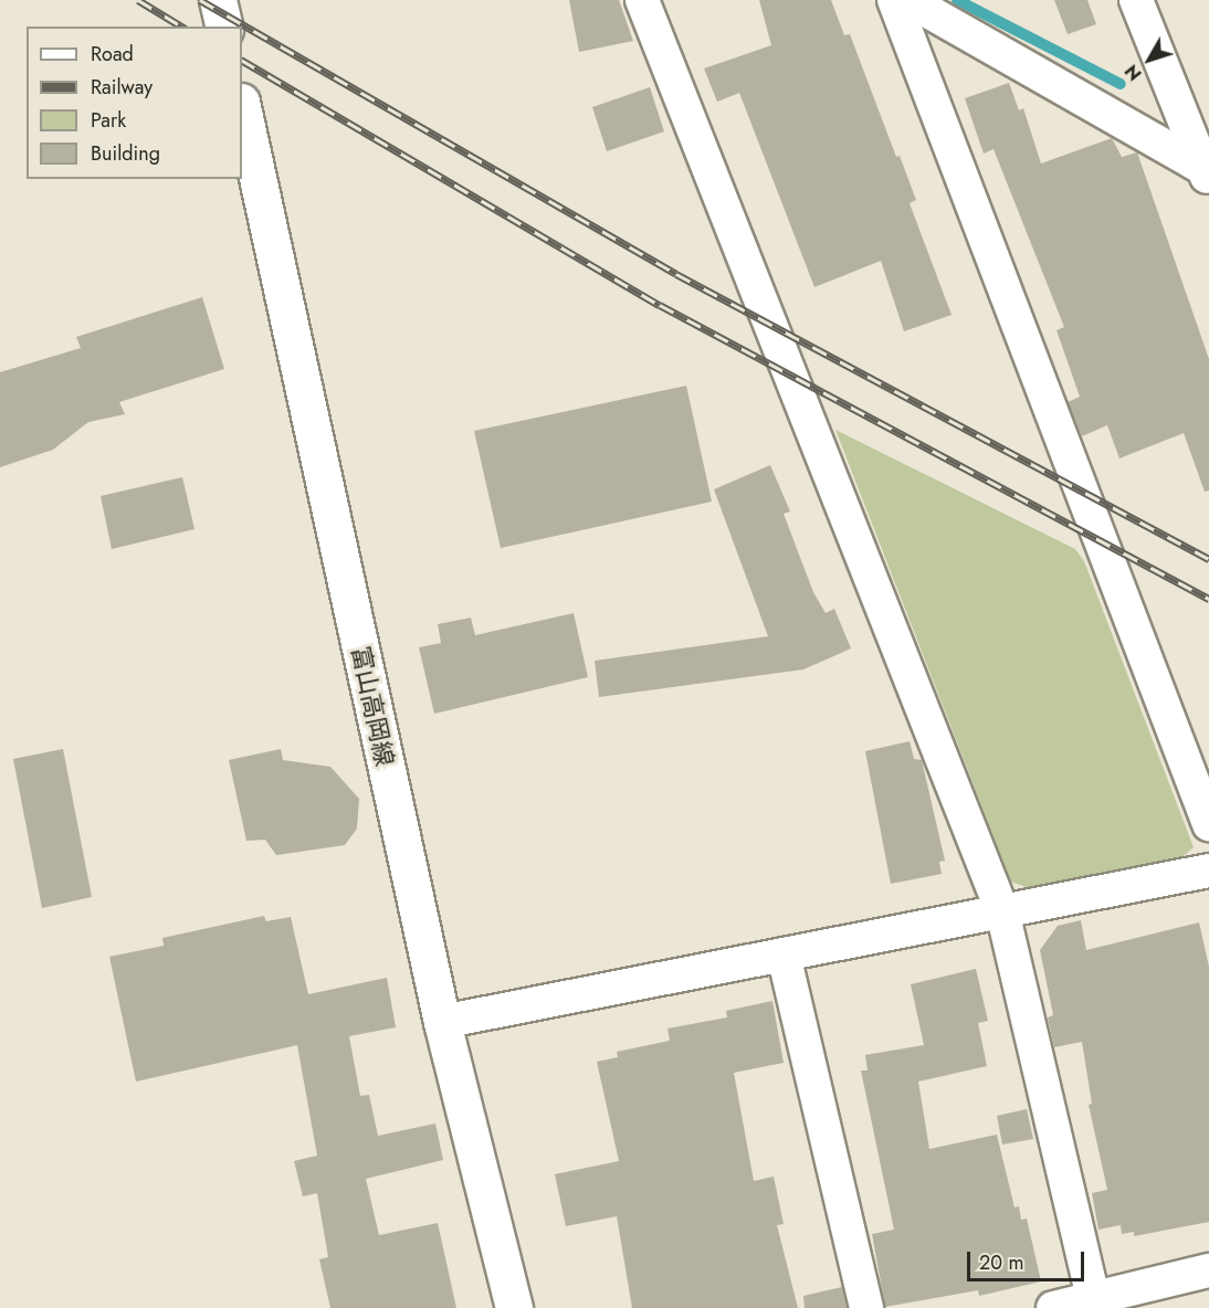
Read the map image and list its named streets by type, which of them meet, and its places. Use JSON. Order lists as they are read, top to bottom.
{
  "streets": {
    "main road": ["富山高岡線"]
  },
  "legend": [
    "Road",
    "Railway",
    "Park",
    "Building"
  ],
  "scale_bar": "20 m",
  "north": "bottom left"
}
